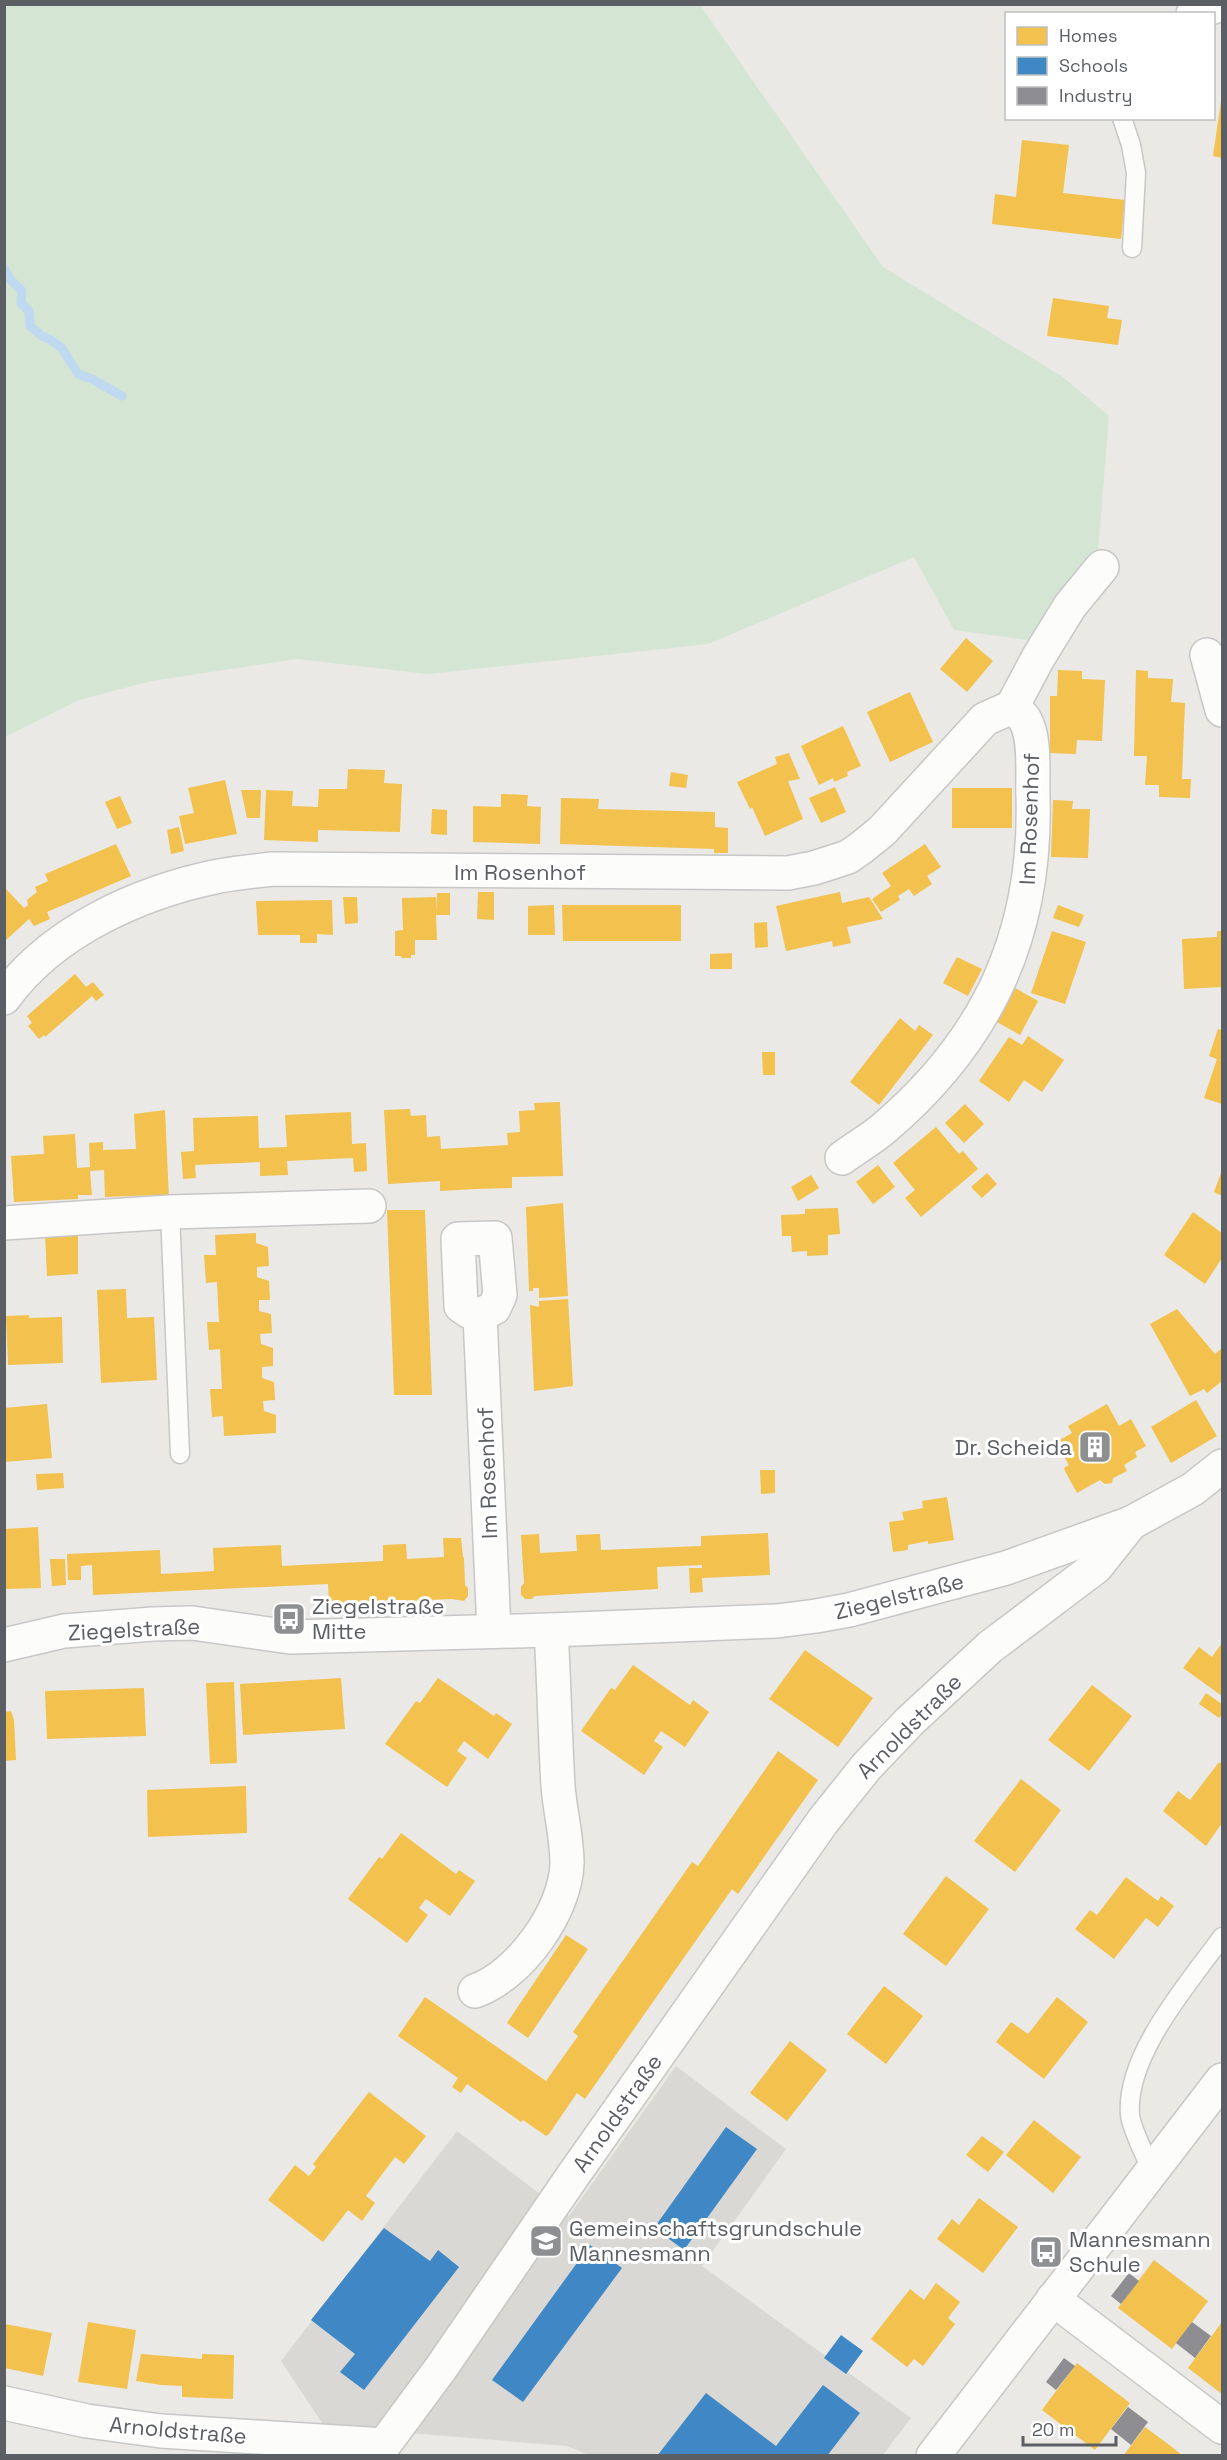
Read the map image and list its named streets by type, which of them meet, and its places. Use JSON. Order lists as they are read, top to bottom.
{
  "streets": {
    "street": ["Im Rosenhof", "Ziegelstraße", "Arnoldstraße"]
  },
  "crossings": [
    ["Im Rosenhof", "Ziegelstraße"],
    ["Ziegelstraße", "Arnoldstraße"]
  ],
  "places": {
    "building": ["Dr. Scheida"],
    "bus stop": ["Ziegelstraße Mitte", "Mannesmann Schule"],
    "school or university": ["Gemeinschaftsgrundschule Mannesmann"]
  },
  "legend": ["Homes", "Schools", "Industry"],
  "scale_bar": "20 m"
}
